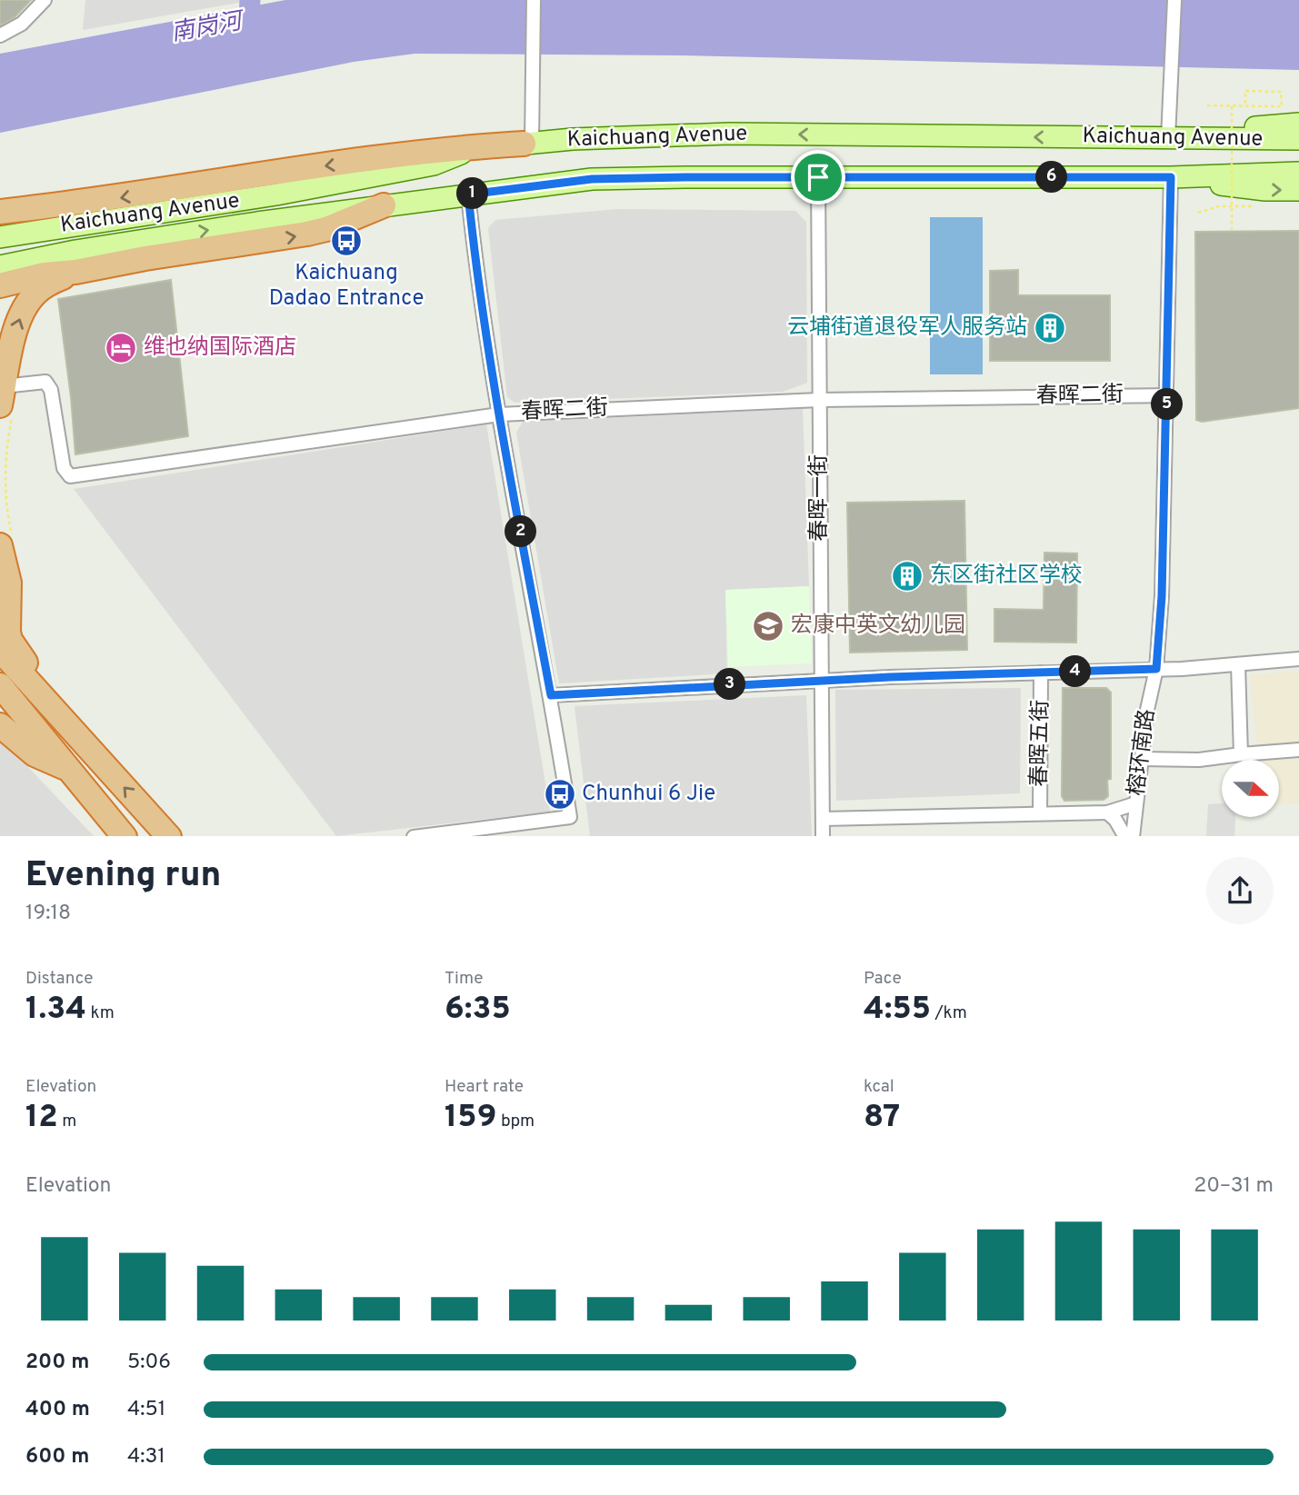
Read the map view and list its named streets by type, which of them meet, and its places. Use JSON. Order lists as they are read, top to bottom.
{
  "streets": {
    "main road": ["Kaichuang Avenue"],
    "street": [
      "春晖二街",
      "春晖一街",
      "春晖五街",
      "榕环南路"
    ]
  },
  "crossings": [
    ["Kaichuang Avenue", "春晖一街"],
    ["Kaichuang Avenue", "榕环南路"],
    ["春晖二街", "春晖一街"],
    ["春晖二街", "榕环南路"]
  ],
  "water": ["南岗河"],
  "places": {
    "bus stop": ["Kaichuang Dadao Entrance", "Chunhui 6 Jie"],
    "building": ["云埔街道退役军人服务站", "东区街社区学校"],
    "hotel": ["维也纳国际酒店"],
    "school or university": ["宏康中英文幼儿园"]
  },
  "north": "right",
  "page": {
    "pins": [
      "6",
      "1",
      "5",
      "2",
      "4",
      "3"
    ],
    "heading": ["Evening run", "19:18"],
    "stats": [
      ["Distance", "1.34 km"],
      ["Time", "6:35"],
      ["Pace", "4:55 /km"],
      ["Elevation", "12 m"],
      ["Heart rate", "159 bpm"],
      ["kcal", "87"]
    ],
    "chart": ["Elevation", "20–31 m"],
    "list": [
      {
        "name": "200 m",
        "note": "5:06"
      },
      {
        "name": "400 m",
        "note": "4:51"
      },
      {
        "name": "600 m",
        "note": "4:31"
      }
    ]
  }
}
